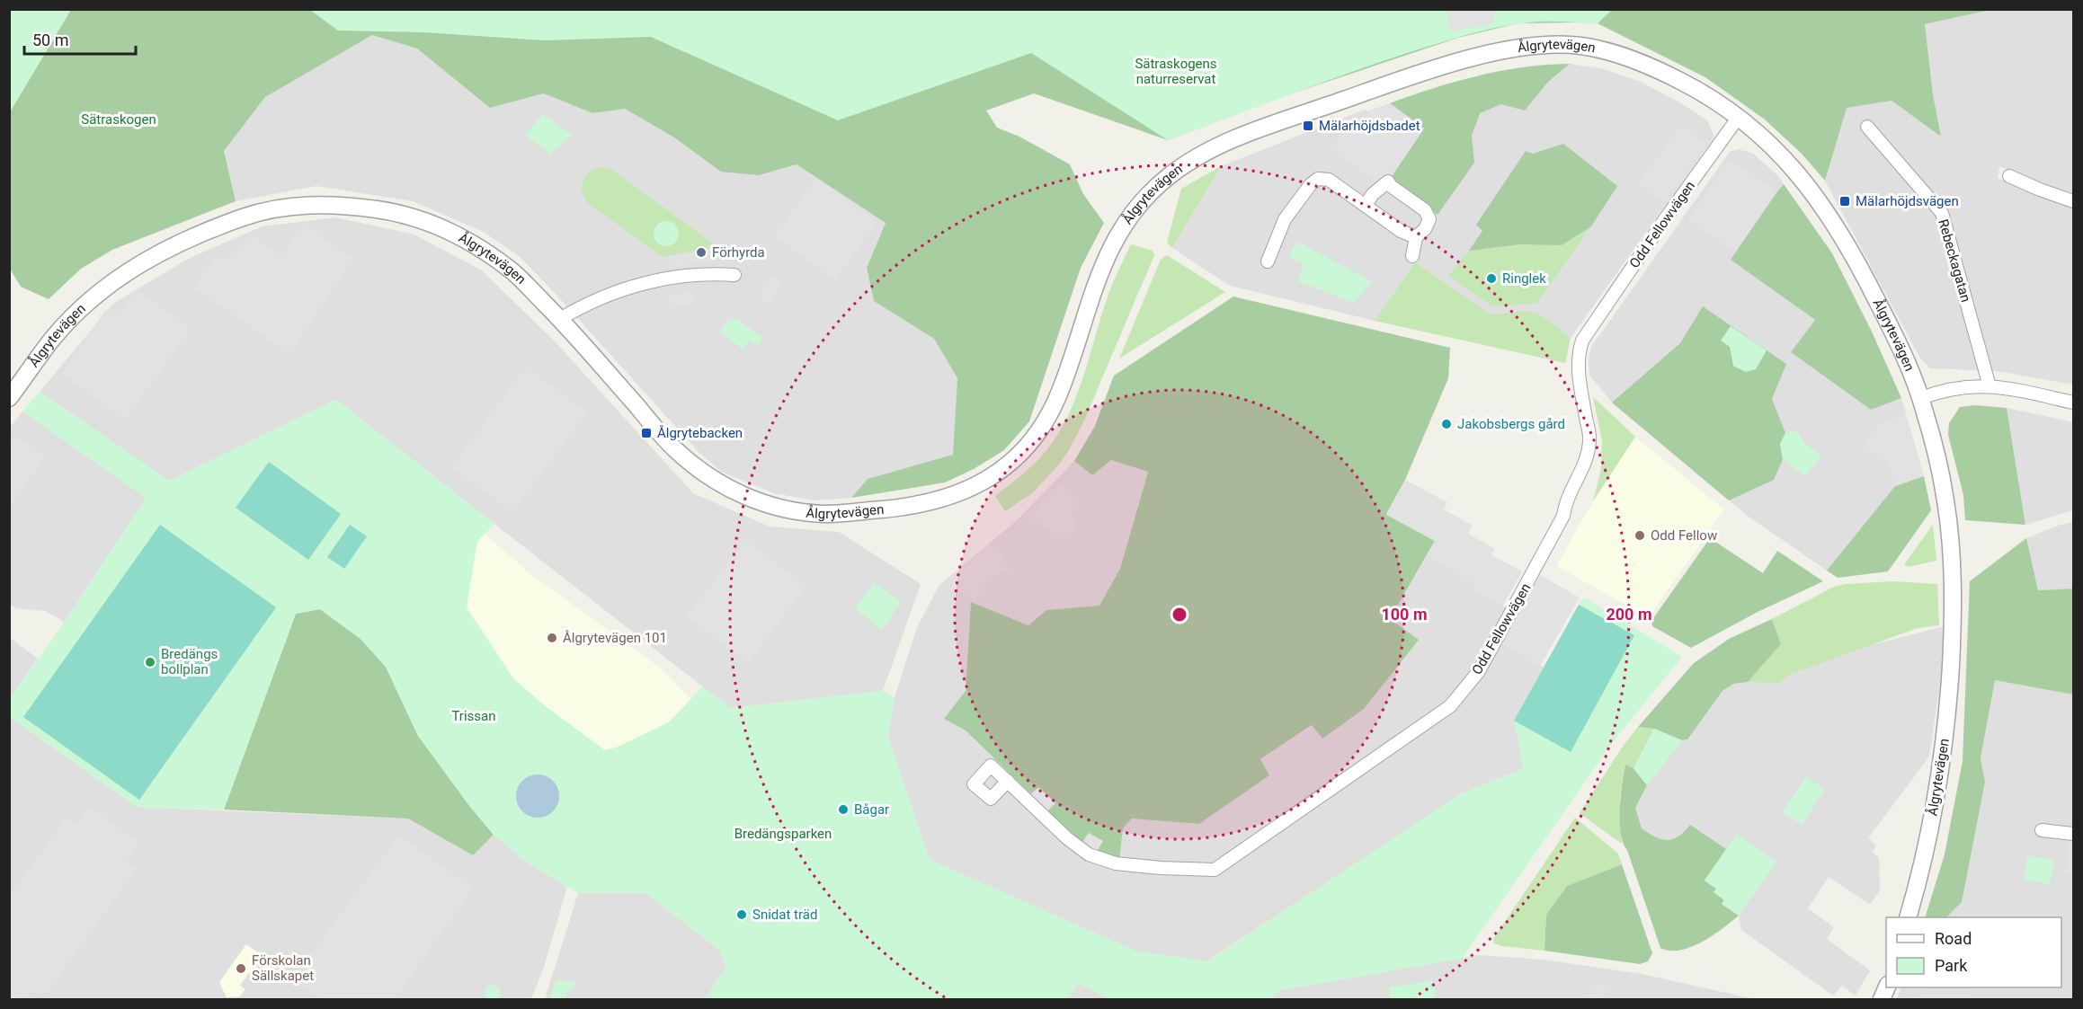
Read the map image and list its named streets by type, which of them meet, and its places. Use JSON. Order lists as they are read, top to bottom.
{
  "streets": {
    "street": ["Ålgrytevägen", "Odd Fellowvägen", "Rebeckagatan"]
  },
  "crossings": [
    ["Ålgrytevägen", "Odd Fellowvägen"]
  ],
  "parks": [
    "Sätraskogens naturreservat",
    "Sätraskogen",
    "Trissan",
    "Bredängsparken"
  ],
  "places": {
    "transit": ["Mälarhöjdsbadet", "Mälarhöjdsvägen", "Ålgrytebacken"],
    "other": [
      "Förhyrda",
      "Ringlek",
      "Jakobsbergs gård",
      "Odd Fellow",
      "Ålgrytevägen 101",
      "Bredängs bollplan",
      "Bågar",
      "Snidat träd",
      "Förskolan Sällskapet"
    ]
  },
  "legend": ["Road", "Park"],
  "scale_bar": "50 m",
  "rings": ["100 m", "200 m"]
}
